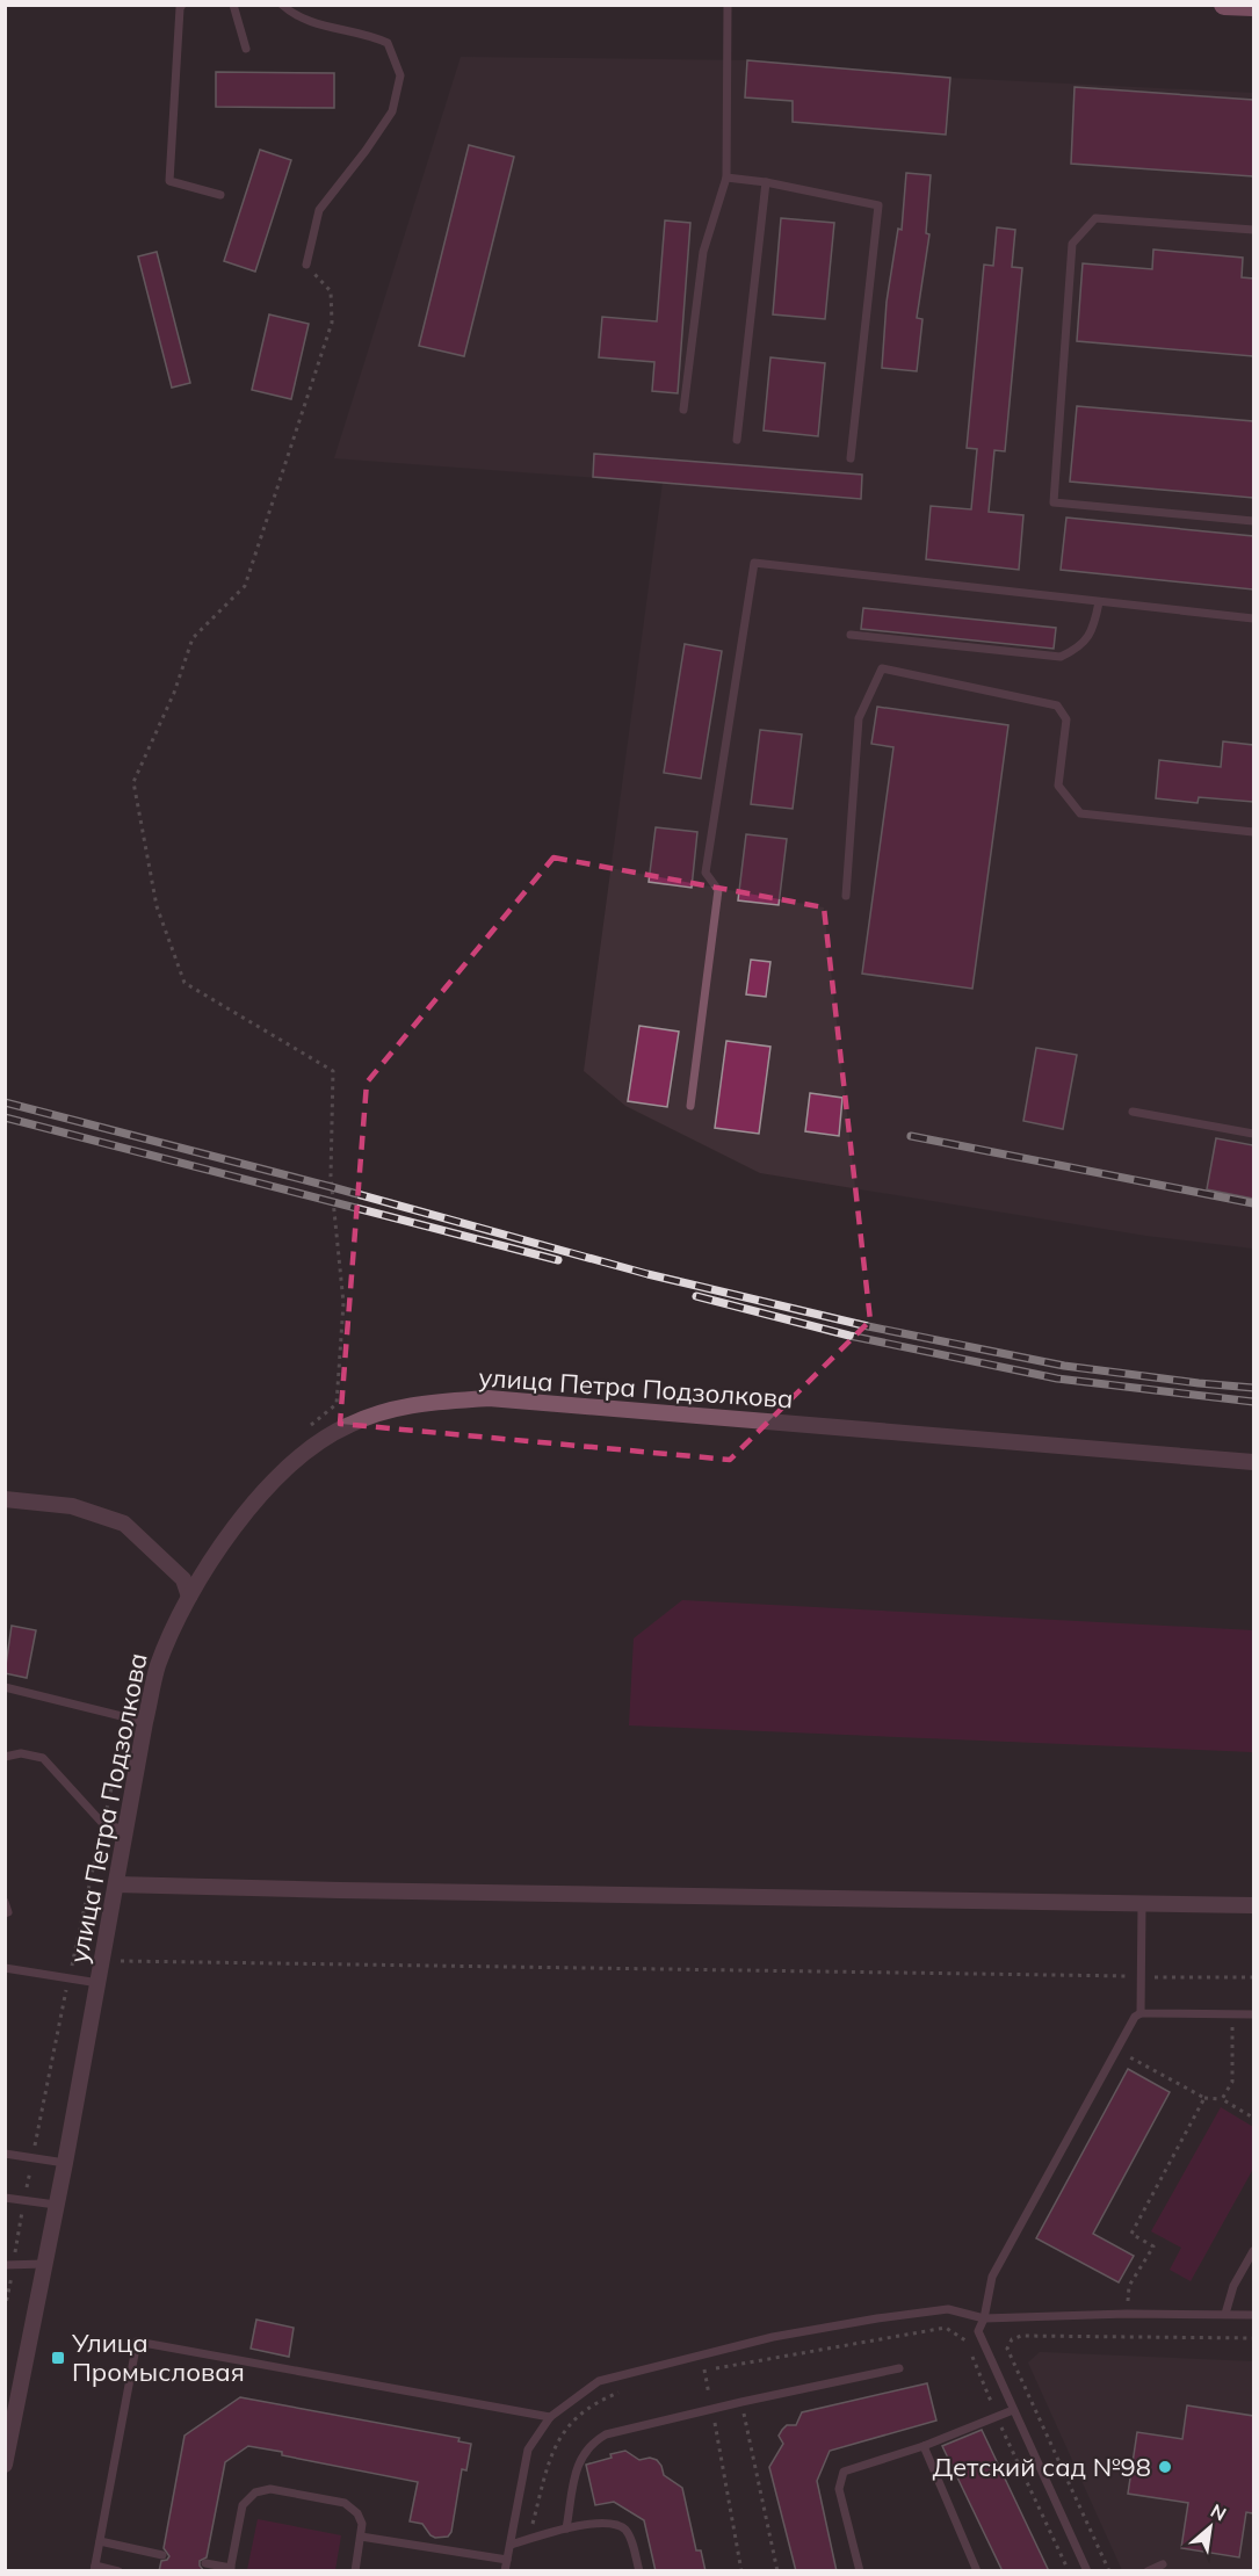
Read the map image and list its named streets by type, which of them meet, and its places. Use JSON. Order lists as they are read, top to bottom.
{
  "streets": {
    "street": ["улица Петра Подзолкова"]
  },
  "places": {
    "transit": ["Улица Промысловая"],
    "other": ["Детский сад №98"]
  },
  "north": "top right"
}
